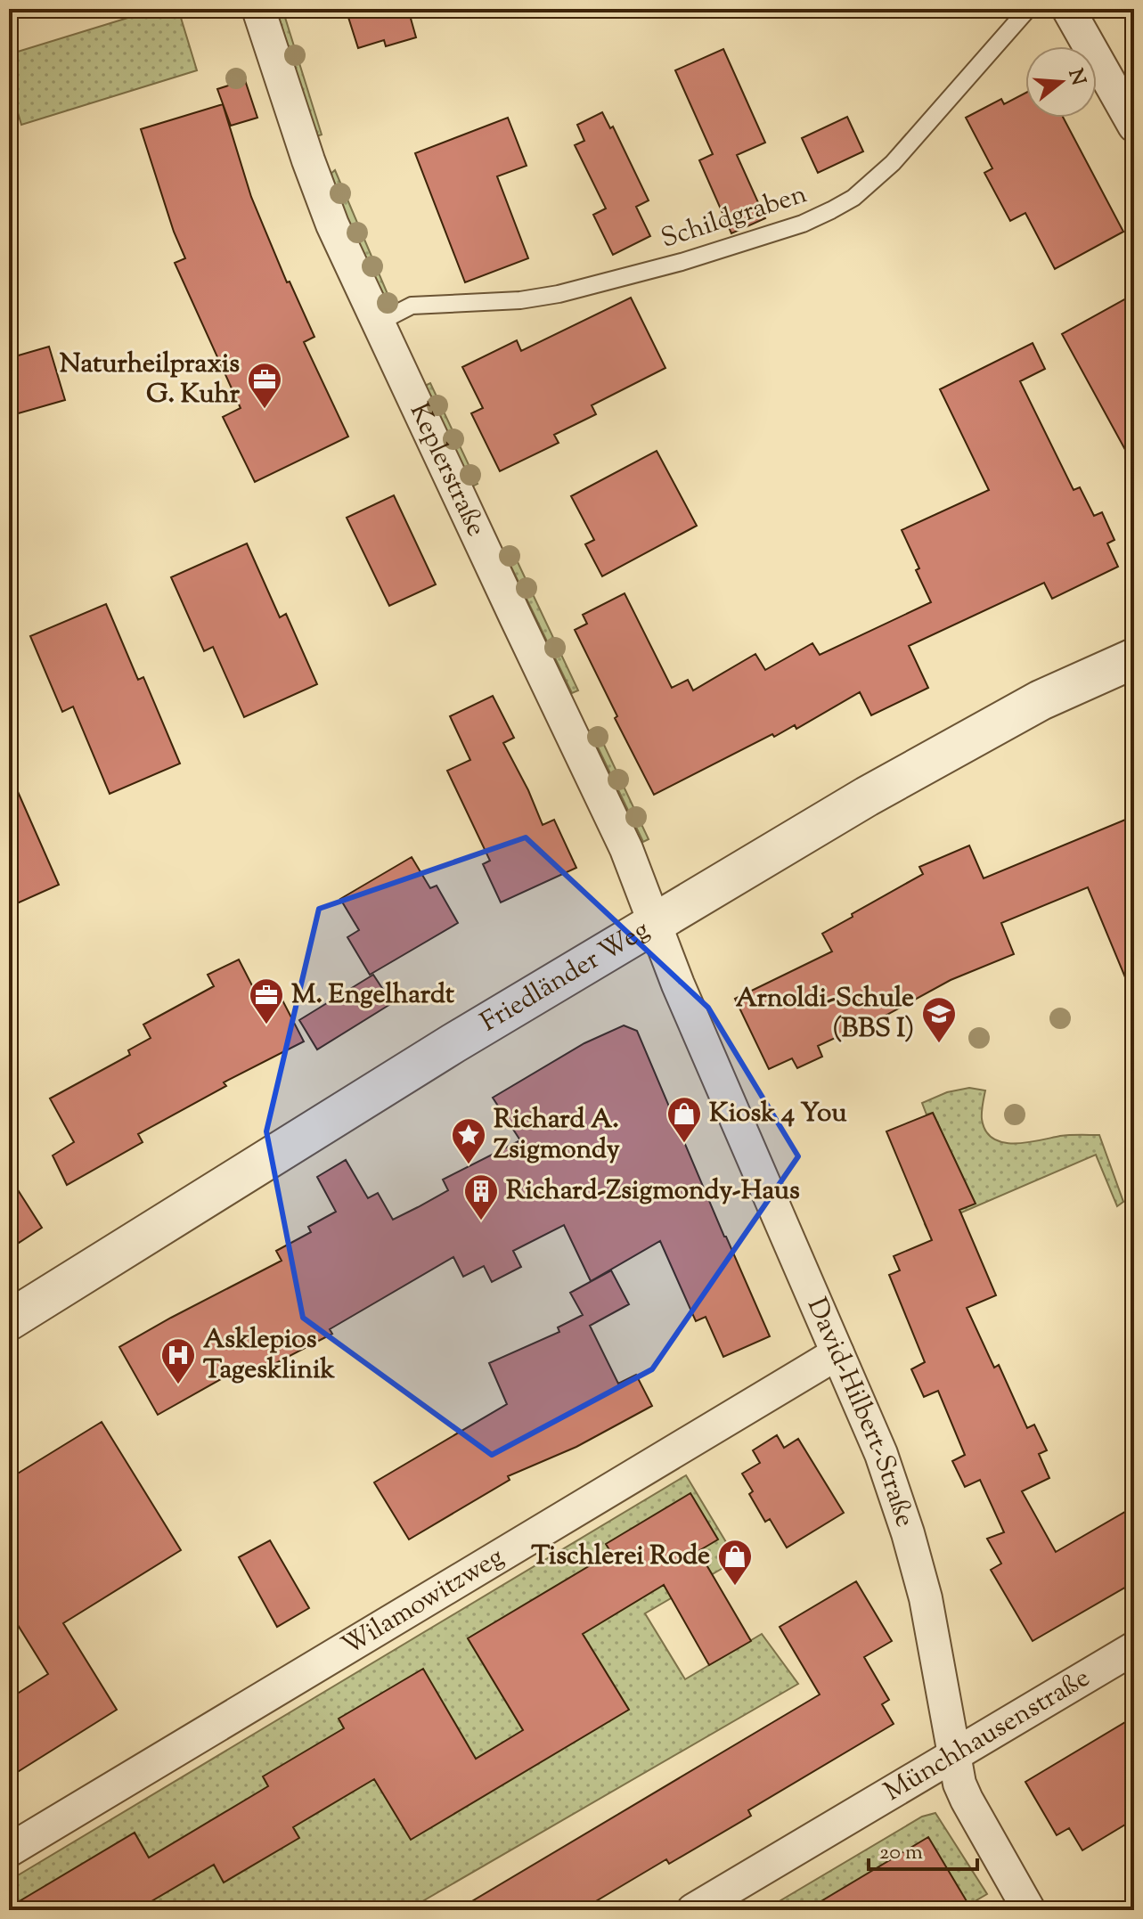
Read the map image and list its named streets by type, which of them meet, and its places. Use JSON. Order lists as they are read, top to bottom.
{
  "streets": {
    "street": [
      "Keplerstraße",
      "Friedländer Weg",
      "David-Hilbert-Straße",
      "Wilamowitzweg",
      "Münchhausenstraße"
    ],
    "lane": ["Schildgraben"]
  },
  "crossings": [
    ["Schildgraben", "Keplerstraße"],
    ["Keplerstraße", "Friedländer Weg"],
    ["Keplerstraße", "David-Hilbert-Straße"],
    ["Friedländer Weg", "David-Hilbert-Straße"],
    ["David-Hilbert-Straße", "Wilamowitzweg"],
    ["David-Hilbert-Straße", "Münchhausenstraße"]
  ],
  "places": {
    "office": ["Naturheilpraxis G. Kuhr", "M. Engelhardt"],
    "school or university": ["Arnoldi-Schule (BBS I)"],
    "shop": ["Kiosk 4 You", "Tischlerei Rode"],
    "place": ["Richard A. Zsigmondy"],
    "building": ["Richard-Zsigmondy-Haus"],
    "hospital": ["Asklepios Tagesklinik"]
  },
  "scale_bar": "20 m",
  "north": "right"
}
